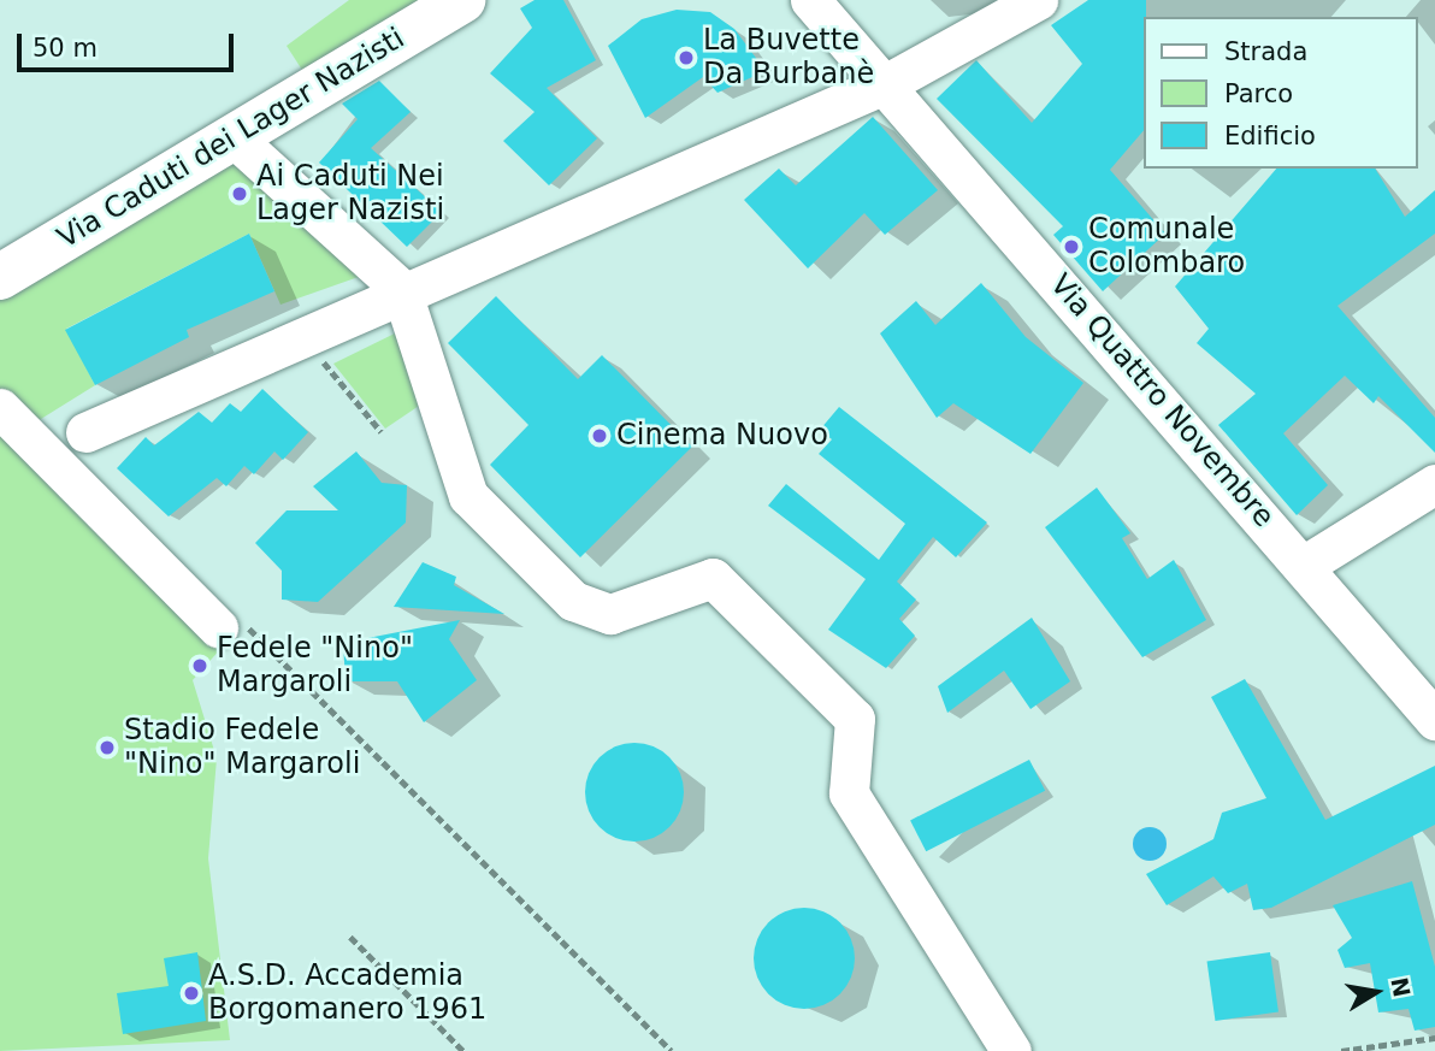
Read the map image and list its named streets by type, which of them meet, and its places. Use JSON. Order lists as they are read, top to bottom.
{
  "streets": {
    "main road": ["Via Caduti dei Lager Nazisti"],
    "street": ["Via Quattro Novembre"]
  },
  "places": [
    "La Buvette Da Burbanè",
    "Ai Caduti Nei Lager Nazisti",
    "Comunale Colombaro",
    "Cinema Nuovo",
    "Fedele \"Nino\" Margaroli",
    "Stadio Fedele \"Nino\" Margaroli",
    "A.S.D. Accademia Borgomanero 1961"
  ],
  "legend": ["Strada", "Parco", "Edificio"],
  "scale_bar": "50 m",
  "north": "right"
}
